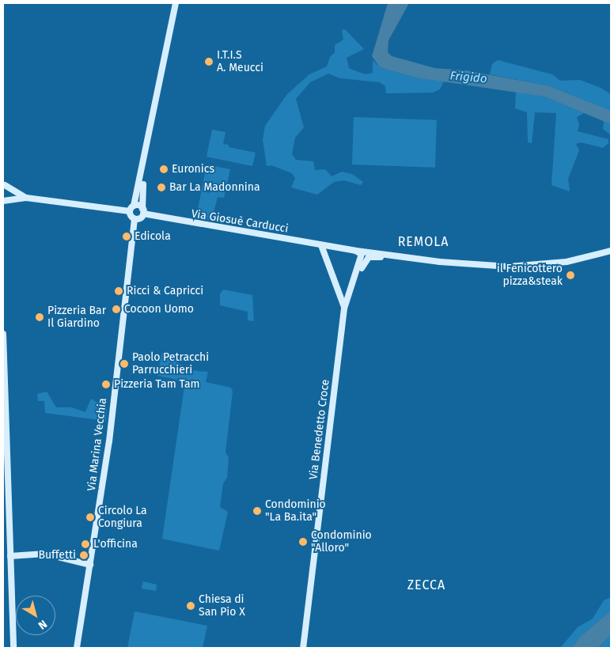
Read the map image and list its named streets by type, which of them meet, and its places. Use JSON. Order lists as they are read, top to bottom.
{
  "streets": {
    "main road": ["Via Giosuè Carducci", "Via Benedetto Croce", "Via Marina Vecchia"]
  },
  "crossings": [
    ["Via Giosuè Carducci", "Via Benedetto Croce"]
  ],
  "districts": ["REMOLA", "ZECCA"],
  "water": ["Frigido"],
  "places": [
    "I.T.I.S A. Meucci",
    "Euronics",
    "Bar La Madonnina",
    "Edicola",
    "il Fenicottero pizza&steak",
    "Ricci & Capricci",
    "Cocoon Uomo",
    "Pizzeria Bar Il Giardino",
    "Paolo Petracchi Parrucchieri",
    "Pizzeria Tam Tam",
    "Condominio \"La Ba.ita\"",
    "Circolo La Congiura",
    "Condominio \"Alloro\"",
    "L'officina",
    "Buffetti",
    "Chiesa di San Pio X"
  ],
  "north": "bottom right"
}
